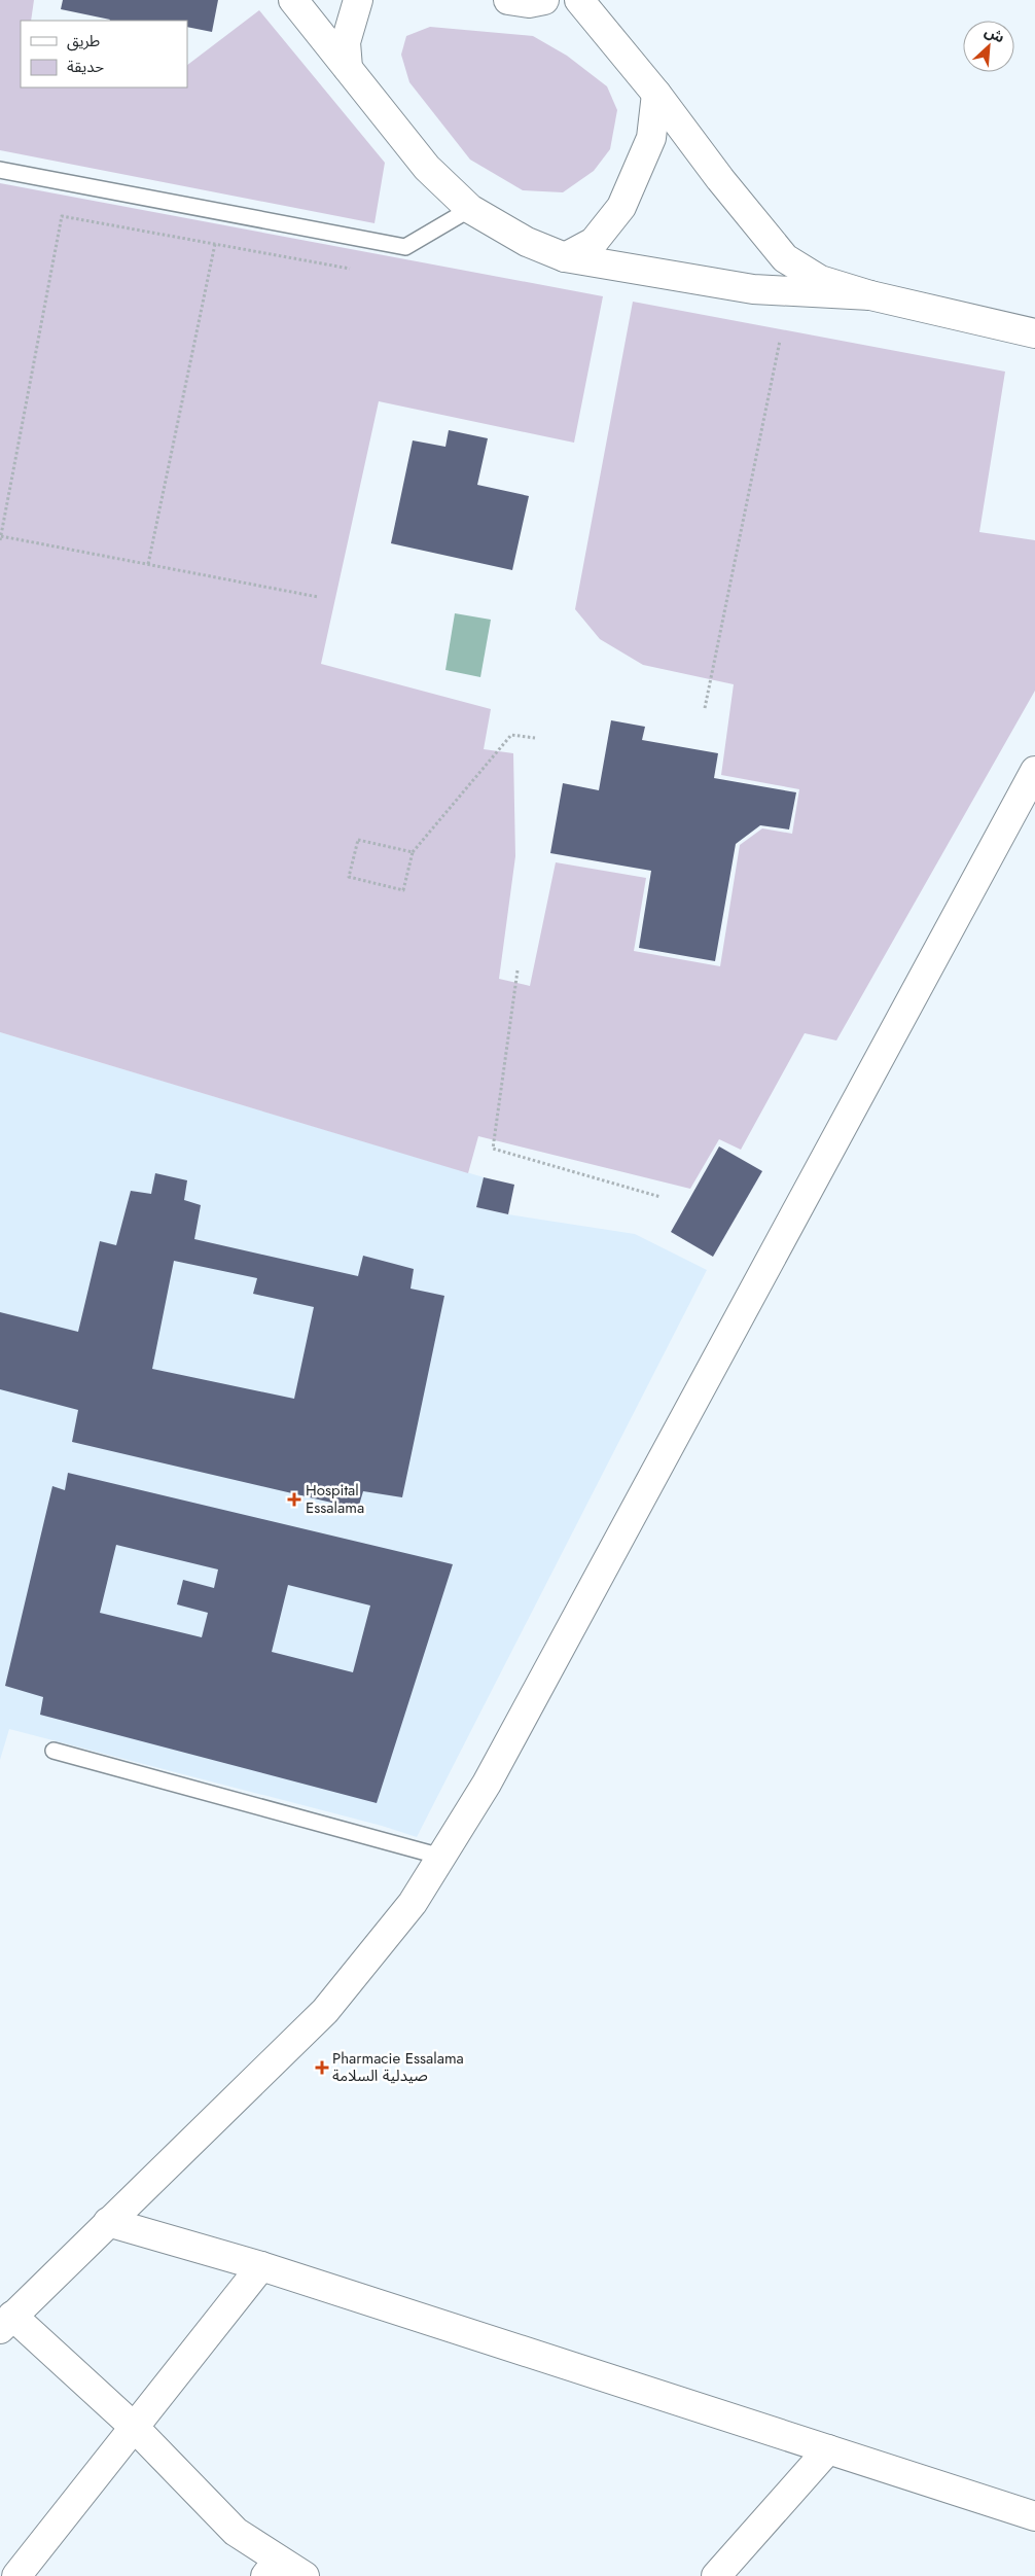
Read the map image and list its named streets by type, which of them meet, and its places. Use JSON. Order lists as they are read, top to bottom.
{
  "places": {
    "health": ["Hospital Essalama", "Pharmacie Essalama صيدلية السلامة"]
  },
  "legend": ["طريق", "حديقة"],
  "north": "top right"
}
